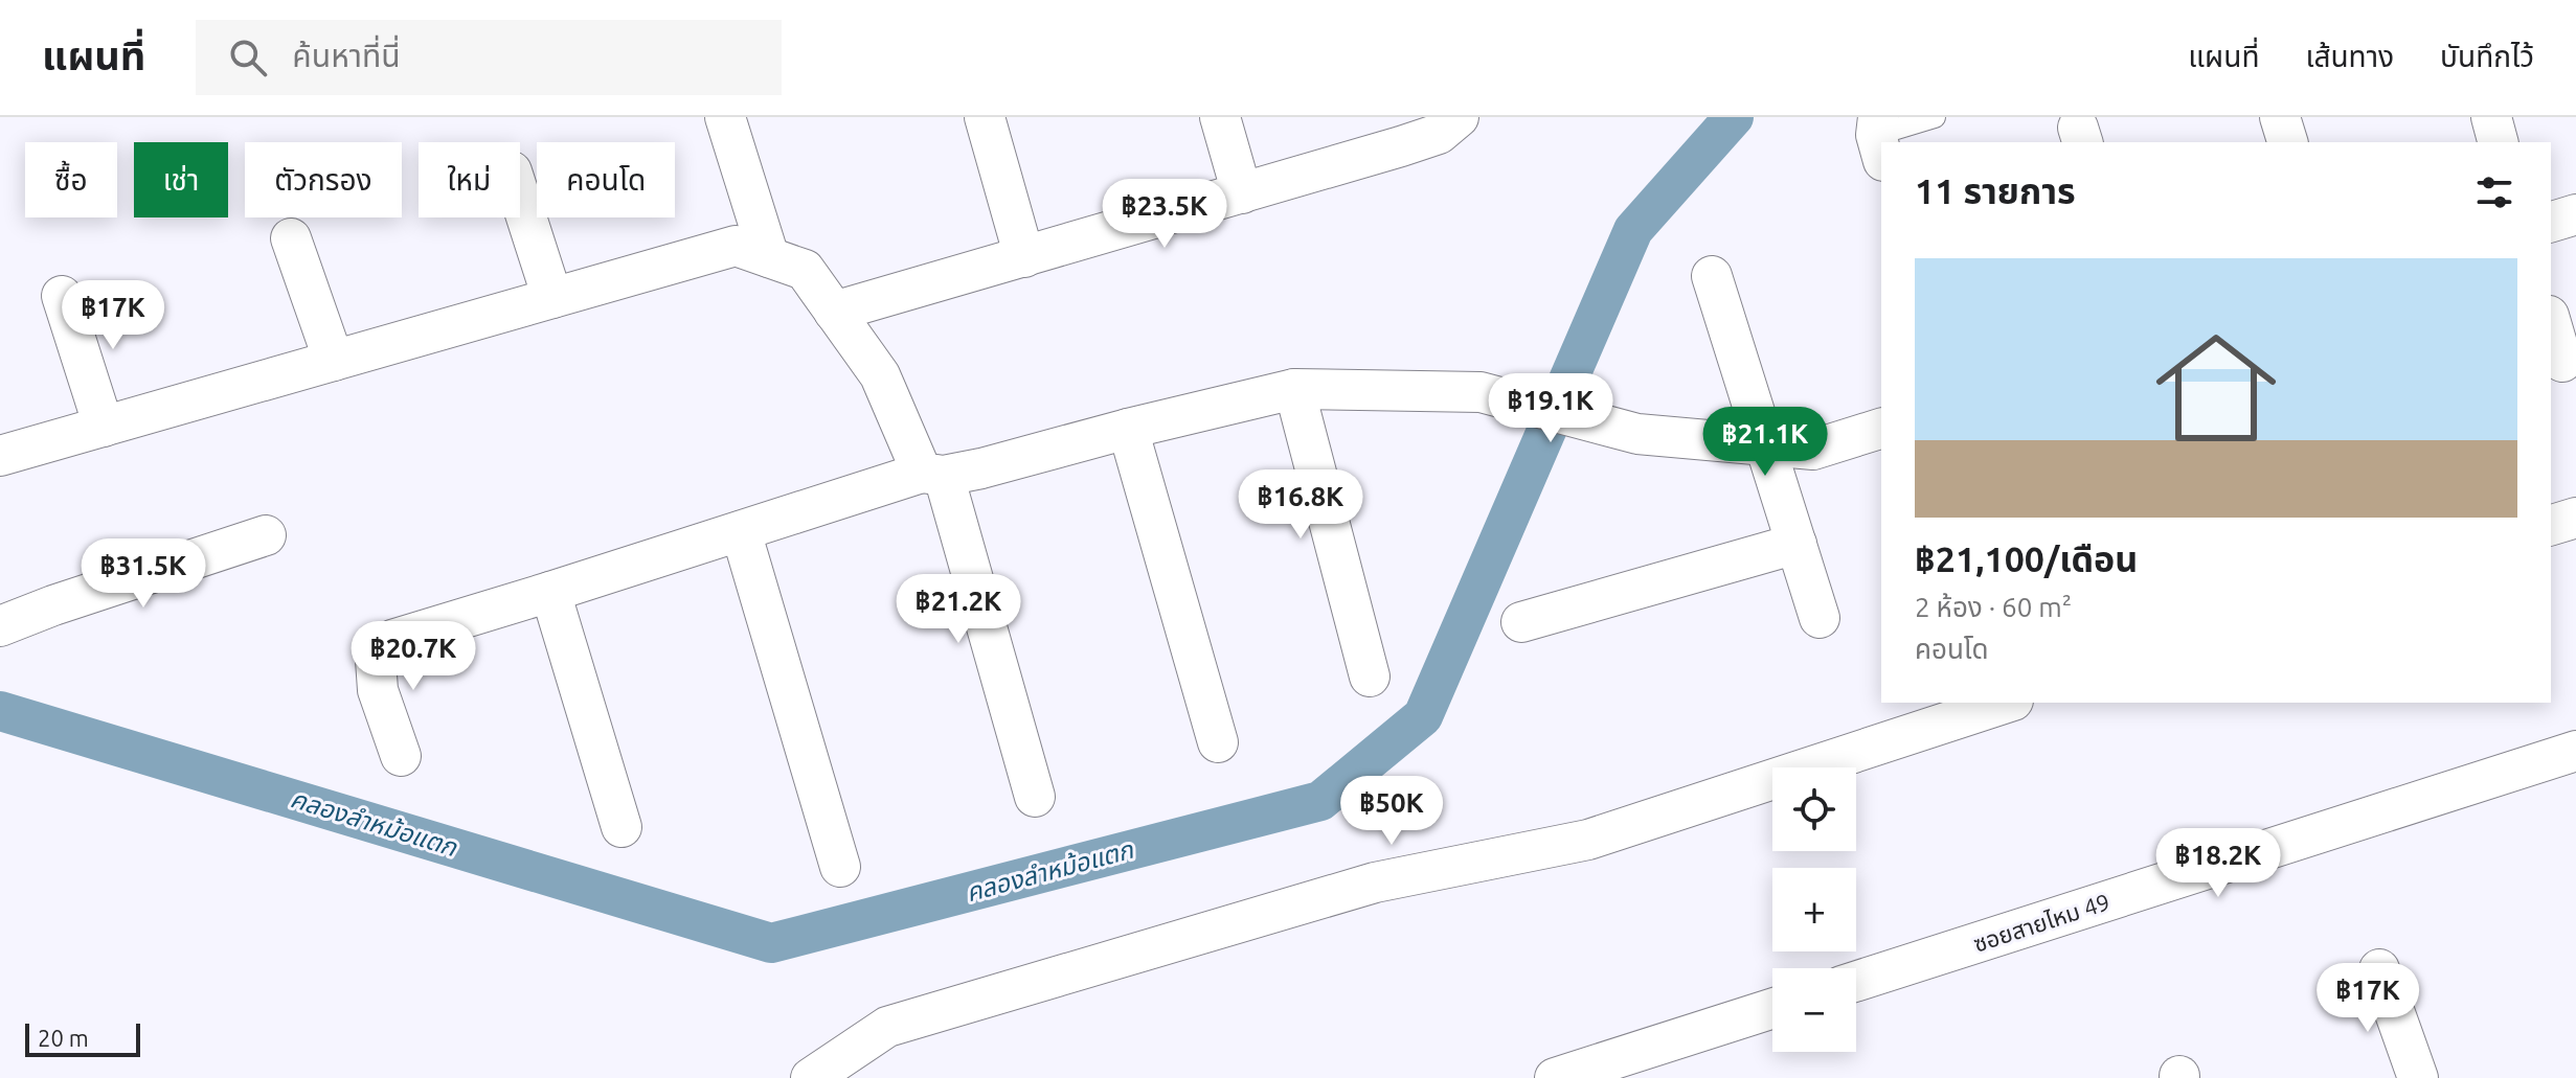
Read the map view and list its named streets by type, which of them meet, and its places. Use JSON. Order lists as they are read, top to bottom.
{
  "streets": {
    "street": ["ซอยสายไหม 49"]
  },
  "water": ["คลองลำหม้อแตก"],
  "scale_bar": "20 m",
  "page": {
    "header": "แผนที่",
    "search": "ค้นหาที่นี่",
    "nav": ["แผนที่", "เส้นทาง", "บันทึกไว้"],
    "chip": [
      "ซื้อ",
      "เช่า",
      "ตัวกรอง",
      "ใหม่",
      "คอนโด"
    ],
    "heading": "11 รายการ",
    "price": [
      "฿23.5K",
      "฿17K",
      "฿19.1K",
      "฿21.1K",
      "฿16.8K",
      "฿31.5K",
      "฿21.2K",
      "฿20.7K",
      "฿50K",
      "฿18.2K",
      "฿17K"
    ],
    "list": [
      {
        "name": "฿21,100/เดือน",
        "note": "2 ห้อง · 60 m² · คอนโด"
      }
    ],
    "map_buttons": ["+", "−"],
    "scale": "20 m"
  }
}
